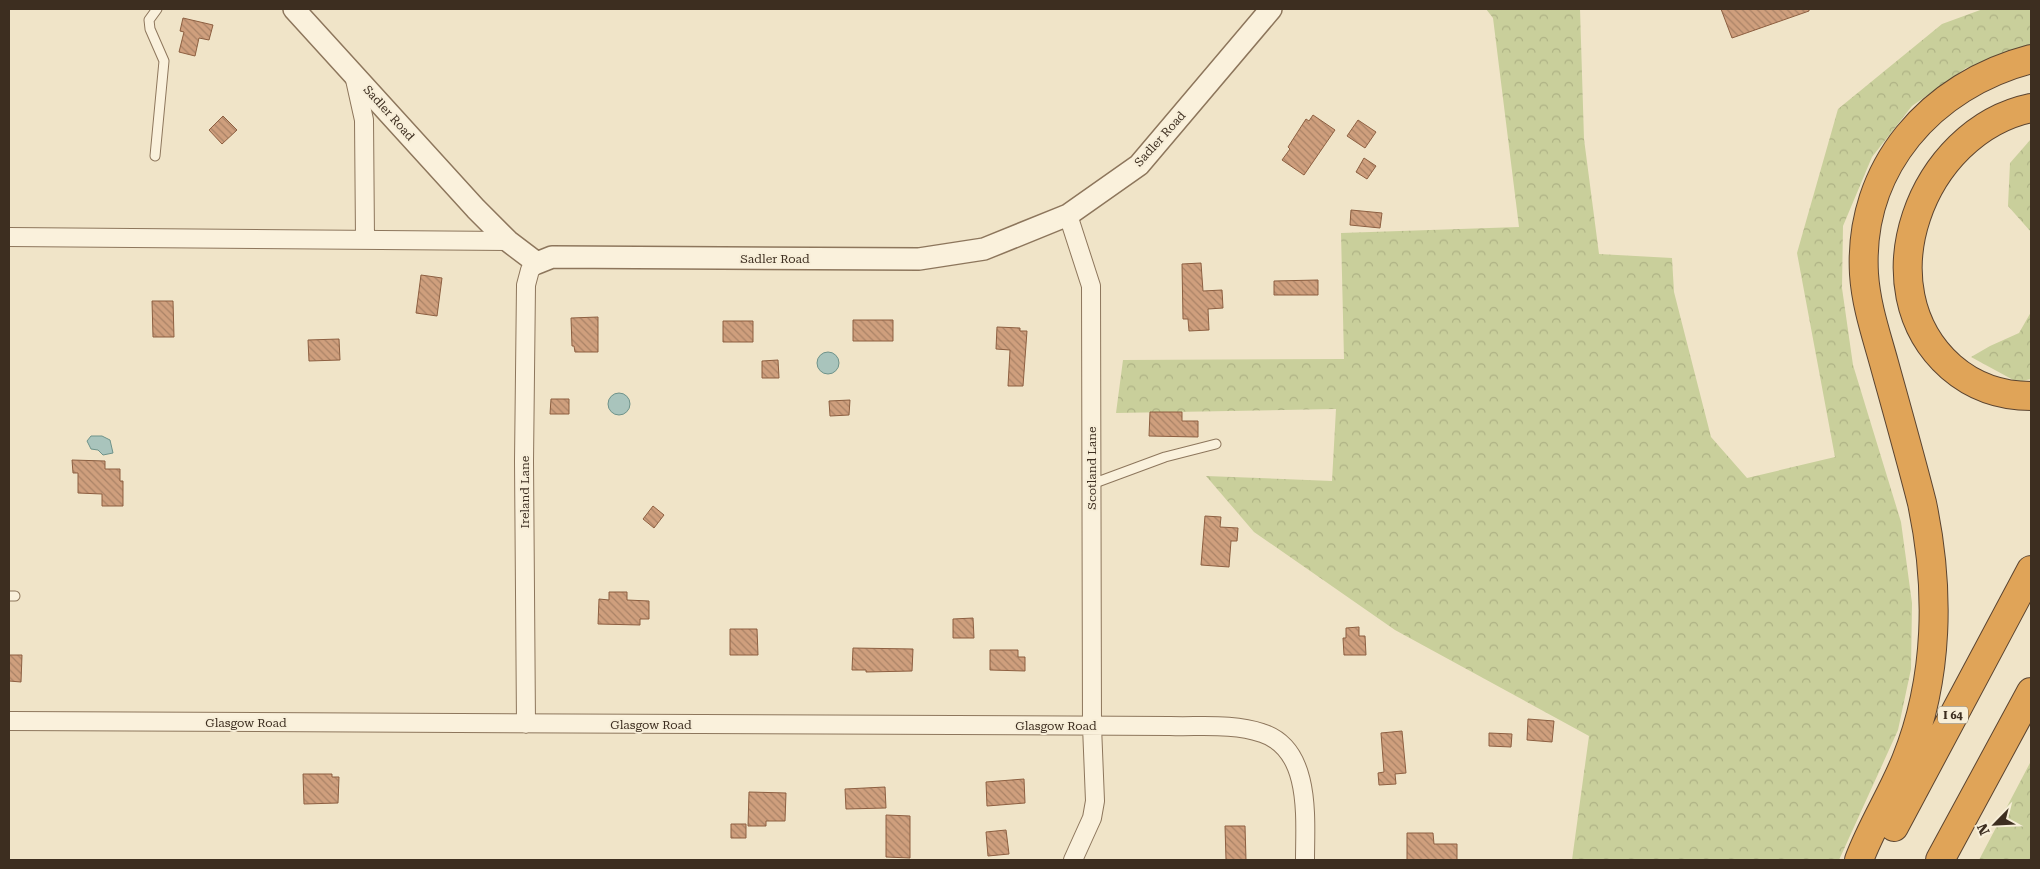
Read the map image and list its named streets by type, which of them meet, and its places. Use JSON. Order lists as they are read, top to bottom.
{
  "streets": {
    "highway": ["I 64"],
    "street": [
      "Sadler Road",
      "Scotland Lane",
      "Ireland Lane",
      "Glasgow Road"
    ]
  },
  "crossings": [
    ["Sadler Road", "Scotland Lane"],
    ["Sadler Road", "Ireland Lane"],
    ["Scotland Lane", "Glasgow Road"],
    ["Ireland Lane", "Glasgow Road"]
  ],
  "north": "bottom left"
}
